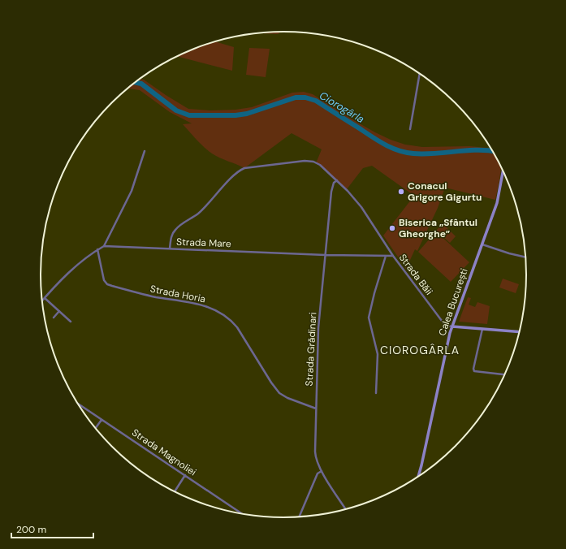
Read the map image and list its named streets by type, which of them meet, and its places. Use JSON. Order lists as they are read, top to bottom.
{
  "streets": {
    "main road": ["Calea București"],
    "street": [
      "Strada Mare",
      "Strada Băii",
      "Strada Horia",
      "Strada Grădinari",
      "Strada Magnoliei"
    ]
  },
  "crossings": [
    ["Strada Mare", "Strada Băii"],
    ["Strada Mare", "Strada Horia"],
    ["Strada Mare", "Strada Grădinari"],
    ["Strada Băii", "Calea București"],
    ["Strada Băii", "Strada Grădinari"],
    ["Strada Horia", "Strada Grădinari"]
  ],
  "districts": ["CIOROGÂRLA"],
  "water": ["Ciorogârla"],
  "places": ["Conacul Grigore Gigurtu", "Biserica „Sfântul Gheorghe”"],
  "scale_bar": "200 m"
}
